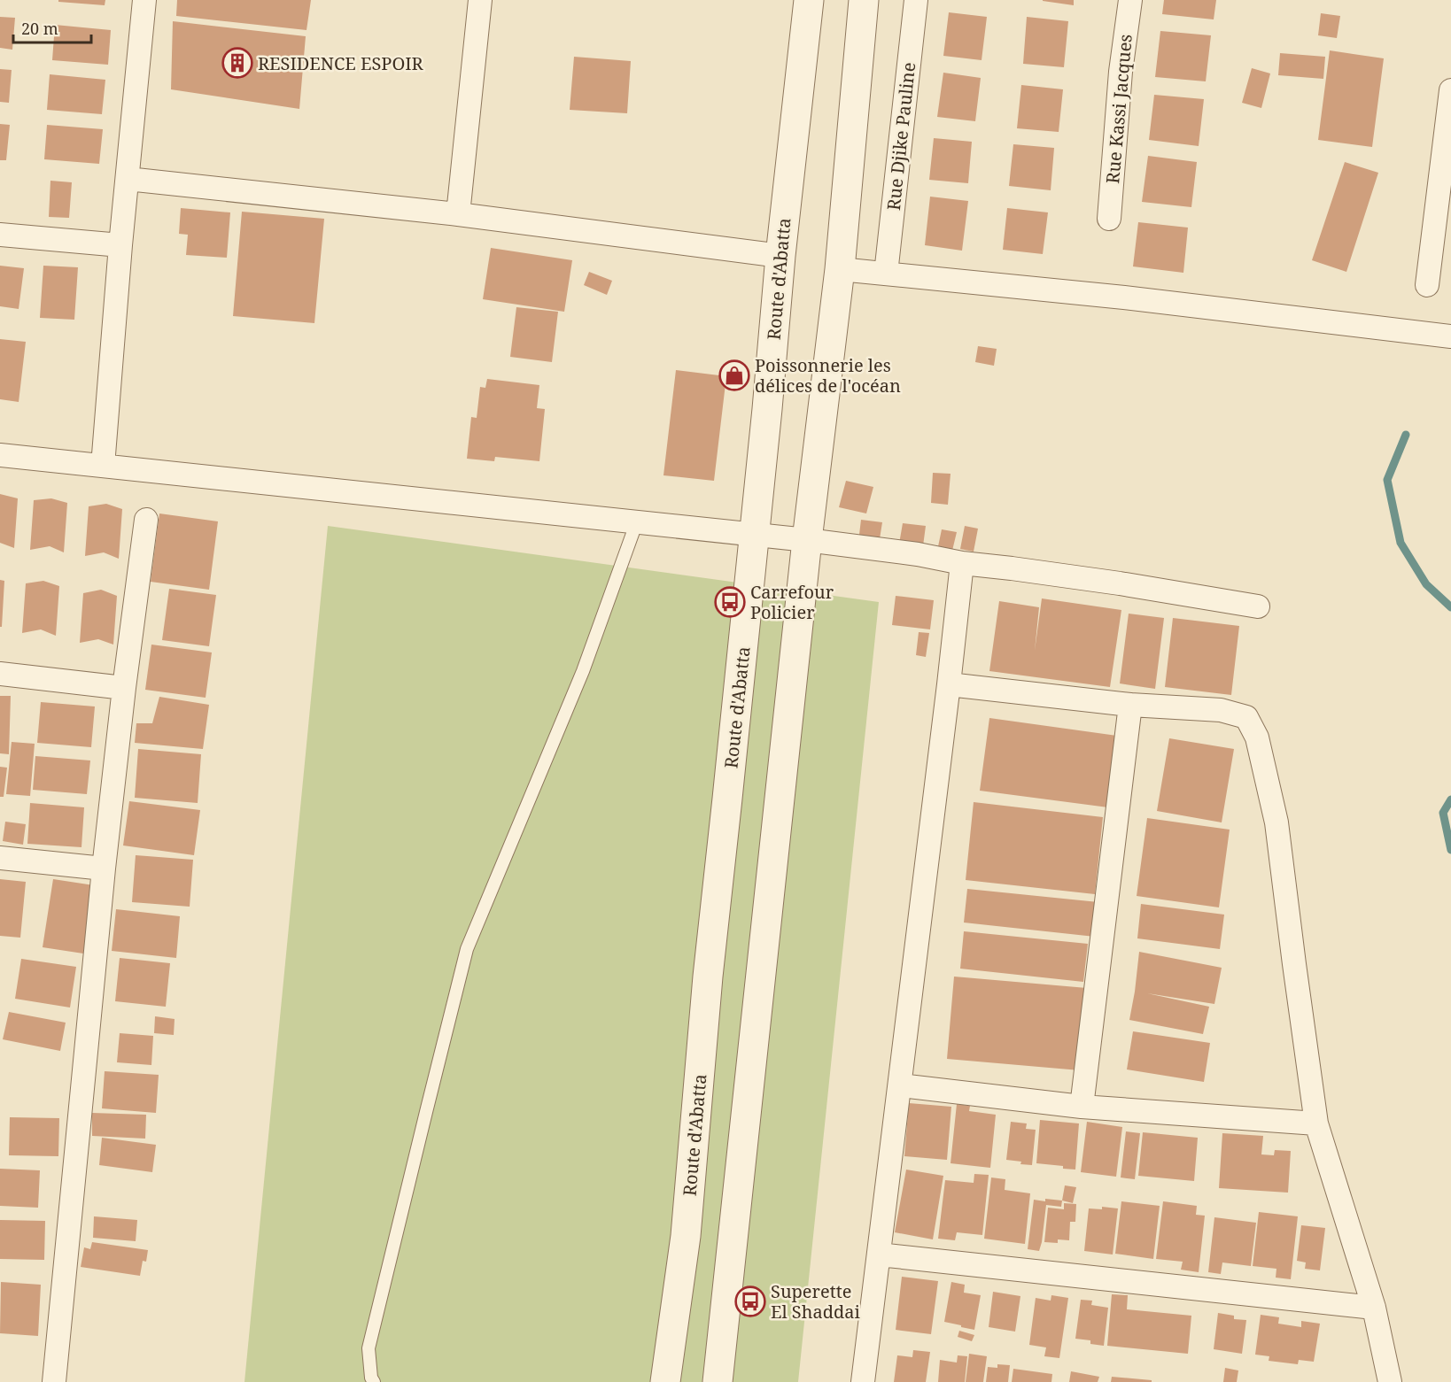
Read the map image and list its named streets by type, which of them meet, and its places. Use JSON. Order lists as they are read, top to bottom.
{
  "streets": {
    "street": ["Rue Kassi Jacques", "Rue Djike Pauline", "Route d'Abatta"]
  },
  "places": {
    "building": ["RESIDENCE ESPOIR"],
    "shop": ["Poissonnerie les délices de l'océan"],
    "bus stop": ["Carrefour Policier", "Superette El Shaddai"]
  },
  "scale_bar": "20 m"
}
